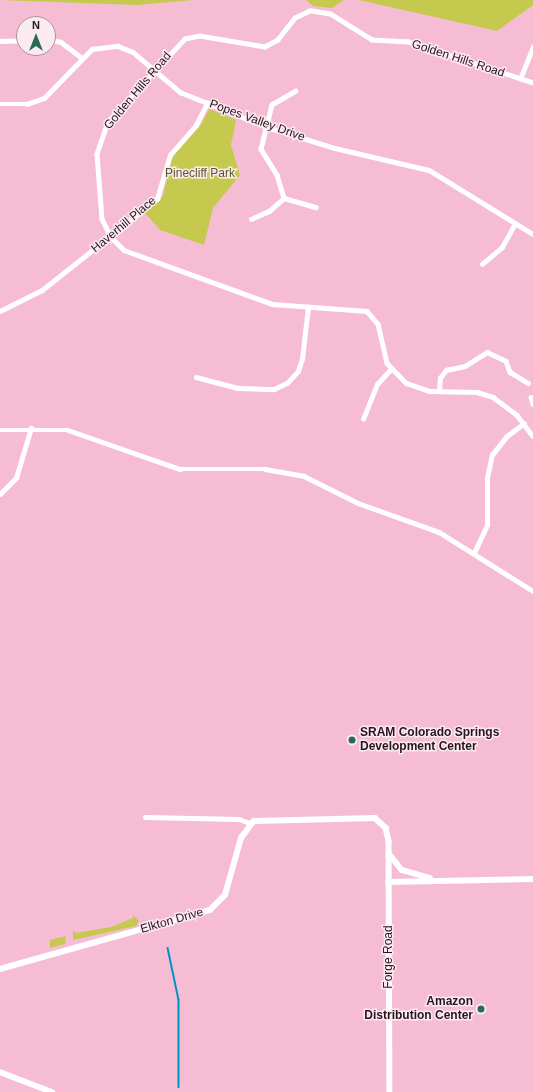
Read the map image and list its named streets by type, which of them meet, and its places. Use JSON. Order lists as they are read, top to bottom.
{
  "streets": {
    "street": [
      "Golden Hills Road",
      "Popes Valley Drive",
      "Haverhill Place",
      "Elkton Drive",
      "Forge Road"
    ]
  },
  "crossings": [
    ["Golden Hills Road", "Popes Valley Drive"],
    ["Golden Hills Road", "Haverhill Place"],
    ["Popes Valley Drive", "Haverhill Place"],
    ["Elkton Drive", "Forge Road"]
  ],
  "parks": ["Pinecliff Park"],
  "places": ["SRAM Colorado Springs Development Center", "Amazon Distribution Center"],
  "north": "top"
}
